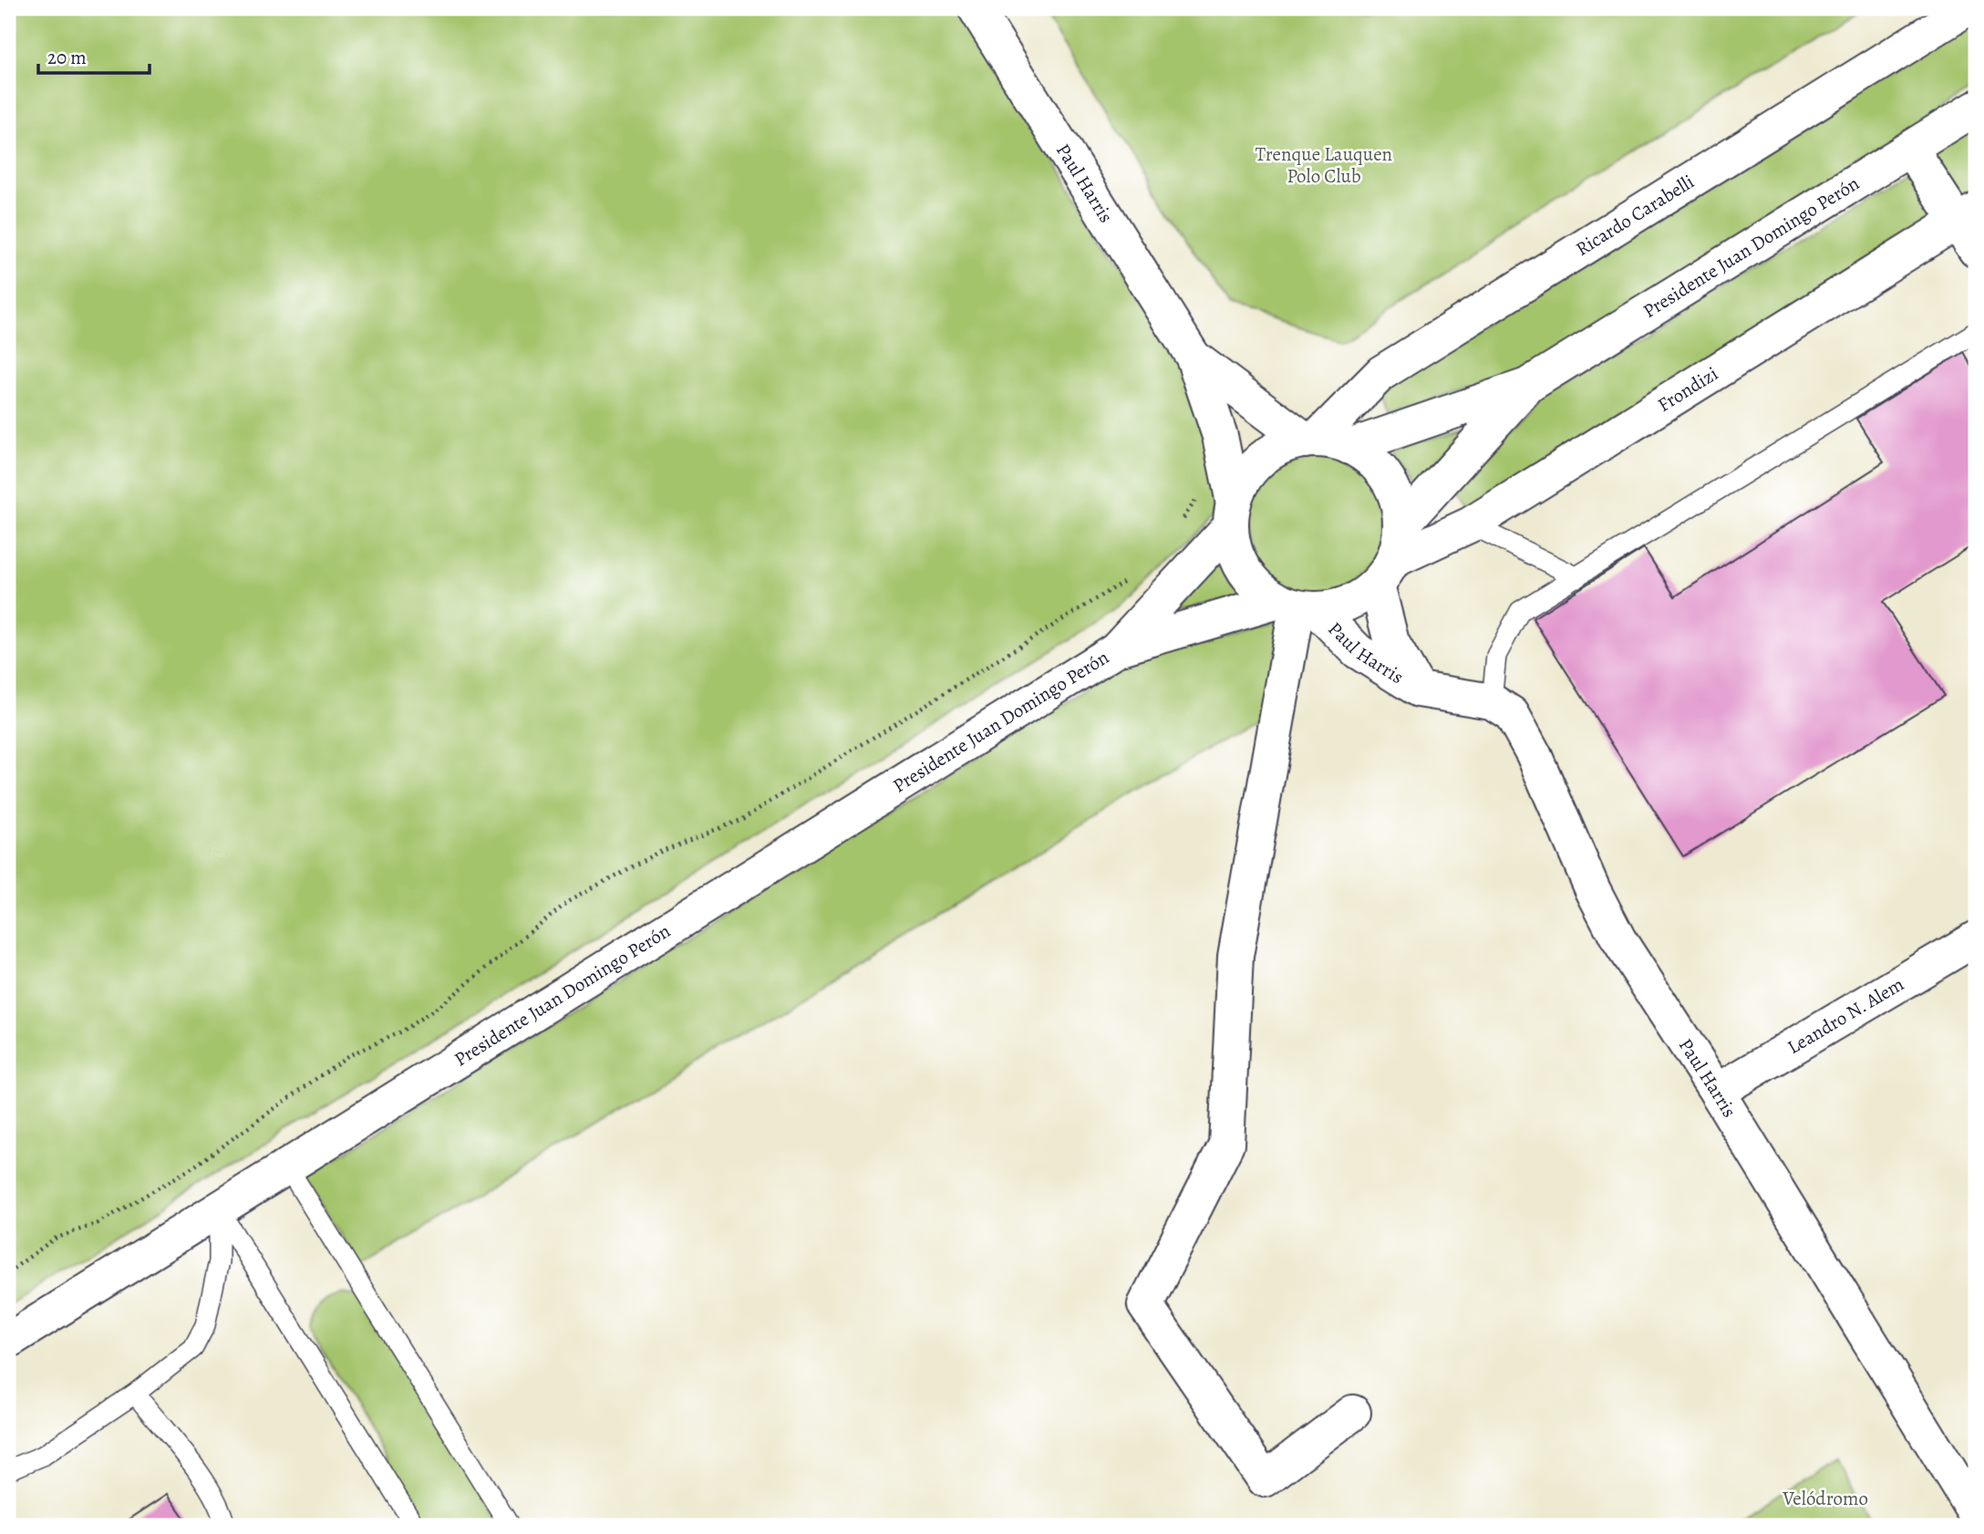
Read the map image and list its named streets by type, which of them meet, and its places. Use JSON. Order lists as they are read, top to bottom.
{
  "streets": {
    "street": [
      "Paul Harris",
      "Ricardo Carabelli",
      "Presidente Juan Domingo Perón",
      "Frondizi",
      "Leandro N. Alem"
    ]
  },
  "crossings": [
    ["Paul Harris", "Ricardo Carabelli"],
    ["Paul Harris", "Presidente Juan Domingo Perón"],
    ["Paul Harris", "Frondizi"],
    ["Paul Harris", "Leandro N. Alem"],
    ["Ricardo Carabelli", "Presidente Juan Domingo Perón"],
    ["Ricardo Carabelli", "Frondizi"],
    ["Presidente Juan Domingo Perón", "Frondizi"]
  ],
  "parks": ["Trenque Lauquen Polo Club", "Velódromo"],
  "scale_bar": "20 m"
}
